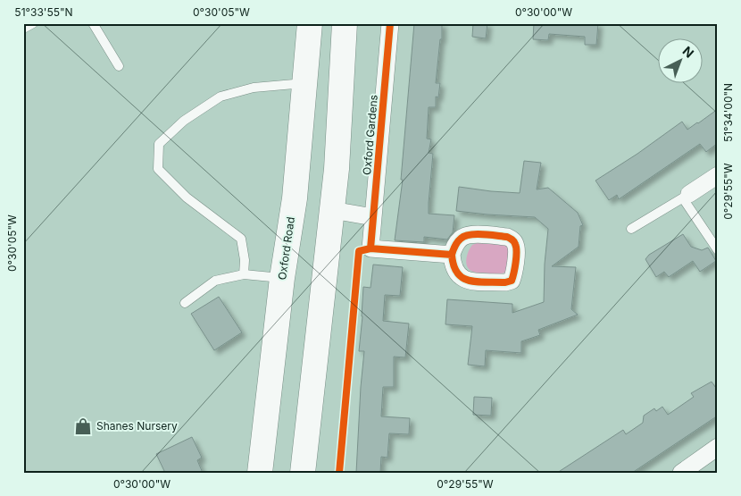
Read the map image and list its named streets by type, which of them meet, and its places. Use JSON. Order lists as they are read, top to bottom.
{
  "streets": {
    "highway": ["Oxford Road"],
    "street": ["Oxford Gardens"]
  },
  "places": {
    "shop": ["Shanes Nursery"]
  },
  "north": "top right",
  "coordinates": [
    "51°33'55\"N",
    "0°30'05\"W",
    "0°30'00\"W",
    "51°34'00\"N",
    "0°29'55\"W"
  ]
}
